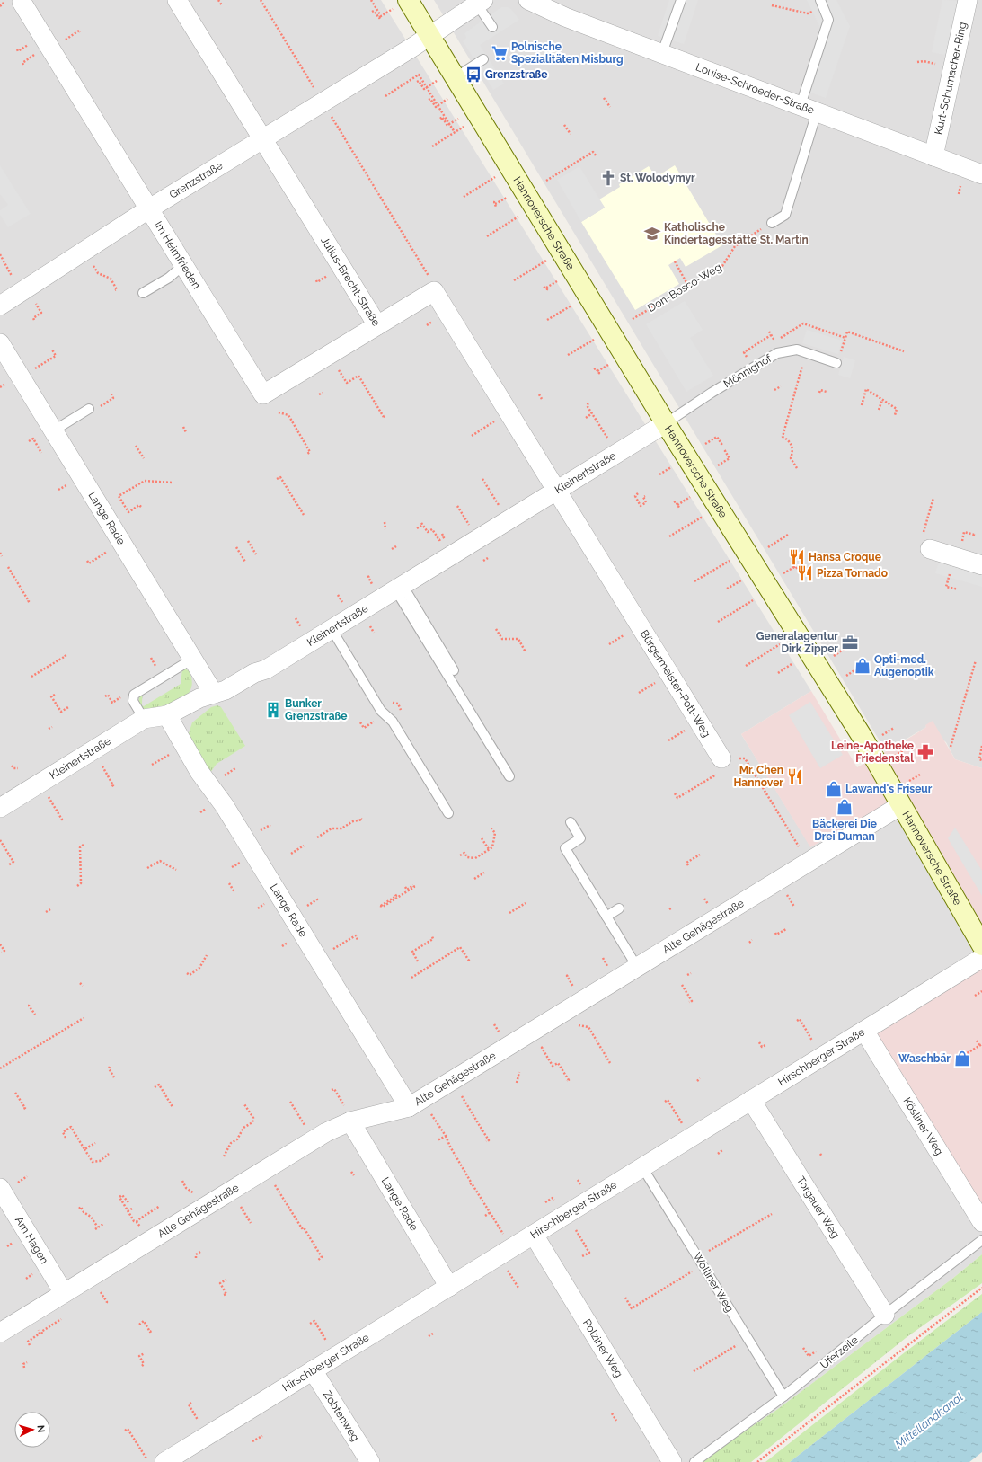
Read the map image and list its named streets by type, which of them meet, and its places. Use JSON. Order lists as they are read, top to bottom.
{
  "streets": {
    "main road": ["Hannoversche Straße"],
    "street": [
      "Kurt-Schumacher-Ring",
      "Louise-Schroeder-Straße",
      "Grenzstraße",
      "Im Heimfrieden",
      "Julius-Brecht-Straße",
      "Kleinertstraße",
      "Lange Rade",
      "Bürgermeister-Pott-Weg",
      "Alte Gehägestraße",
      "Hirschberger Straße",
      "Kösliner Weg",
      "Torgauer Weg",
      "Am Hagen",
      "Polziner Weg",
      "Zobtenweg"
    ],
    "lane": ["Mönnighof", "Wolliner Weg", "Uferzeile"],
    "path": ["Don-Bosco-Weg"]
  },
  "crossings": [
    ["Kurt-Schumacher-Ring", "Louise-Schroeder-Straße"],
    ["Grenzstraße", "Hannoversche Straße"],
    ["Grenzstraße", "Im Heimfrieden"],
    ["Grenzstraße", "Julius-Brecht-Straße"],
    ["Hannoversche Straße", "Mönnighof"],
    ["Hannoversche Straße", "Kleinertstraße"],
    ["Hannoversche Straße", "Alte Gehägestraße"],
    ["Im Heimfrieden", "Julius-Brecht-Straße"],
    ["Julius-Brecht-Straße", "Kleinertstraße"],
    ["Julius-Brecht-Straße", "Bürgermeister-Pott-Weg"],
    ["Mönnighof", "Kleinertstraße"],
    ["Kleinertstraße", "Lange Rade"],
    ["Kleinertstraße", "Bürgermeister-Pott-Weg"],
    ["Lange Rade", "Alte Gehägestraße"],
    ["Lange Rade", "Hirschberger Straße"],
    ["Alte Gehägestraße", "Am Hagen"],
    ["Hirschberger Straße", "Kösliner Weg"],
    ["Hirschberger Straße", "Torgauer Weg"],
    ["Hirschberger Straße", "Wolliner Weg"],
    ["Hirschberger Straße", "Polziner Weg"],
    ["Hirschberger Straße", "Zobtenweg"],
    ["Torgauer Weg", "Uferzeile"],
    ["Wolliner Weg", "Uferzeile"]
  ],
  "water": ["Mittellandkanal"],
  "places": {
    "supermarket": ["Polnische Spezialitäten Misburg"],
    "bus stop": ["Grenzstraße"],
    "church": ["St. Wolodymyr"],
    "school or university": ["Katholische Kindertagesstätte St. Martin"],
    "restaurant": ["Hansa Croque", "Pizza Tornado", "Mr. Chen Hannover"],
    "office": ["Generalagentur Dirk Zipper"],
    "shop": [
      "Opti-med. Augenoptik",
      "Lawand's Friseur",
      "Bäckerei Die Drei Duman",
      "Waschbär"
    ],
    "building": ["Bunker Grenzstraße"],
    "pharmacy": ["Leine-Apotheke Friedenstal"]
  },
  "north": "right"
}
